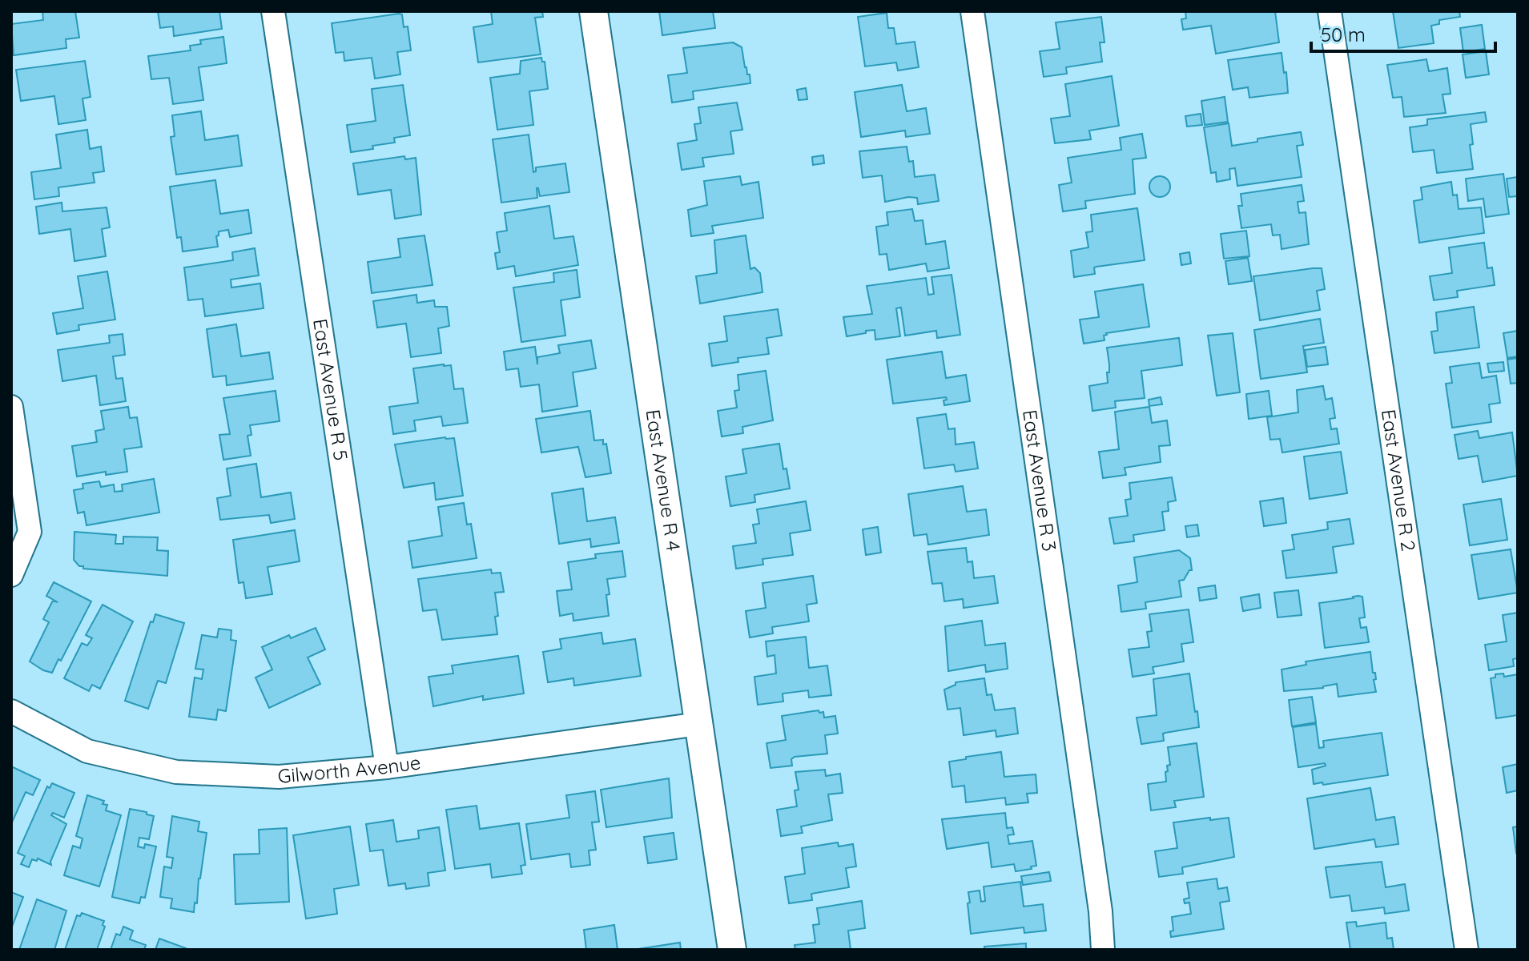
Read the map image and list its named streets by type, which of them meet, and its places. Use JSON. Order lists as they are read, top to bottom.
{
  "streets": {
    "street": [
      "East Avenue R 5",
      "East Avenue R 4",
      "East Avenue R 3",
      "East Avenue R 2",
      "Gilworth Avenue"
    ]
  },
  "crossings": [
    ["East Avenue R 5", "Gilworth Avenue"],
    ["East Avenue R 4", "Gilworth Avenue"]
  ],
  "scale_bar": "50 m"
}
